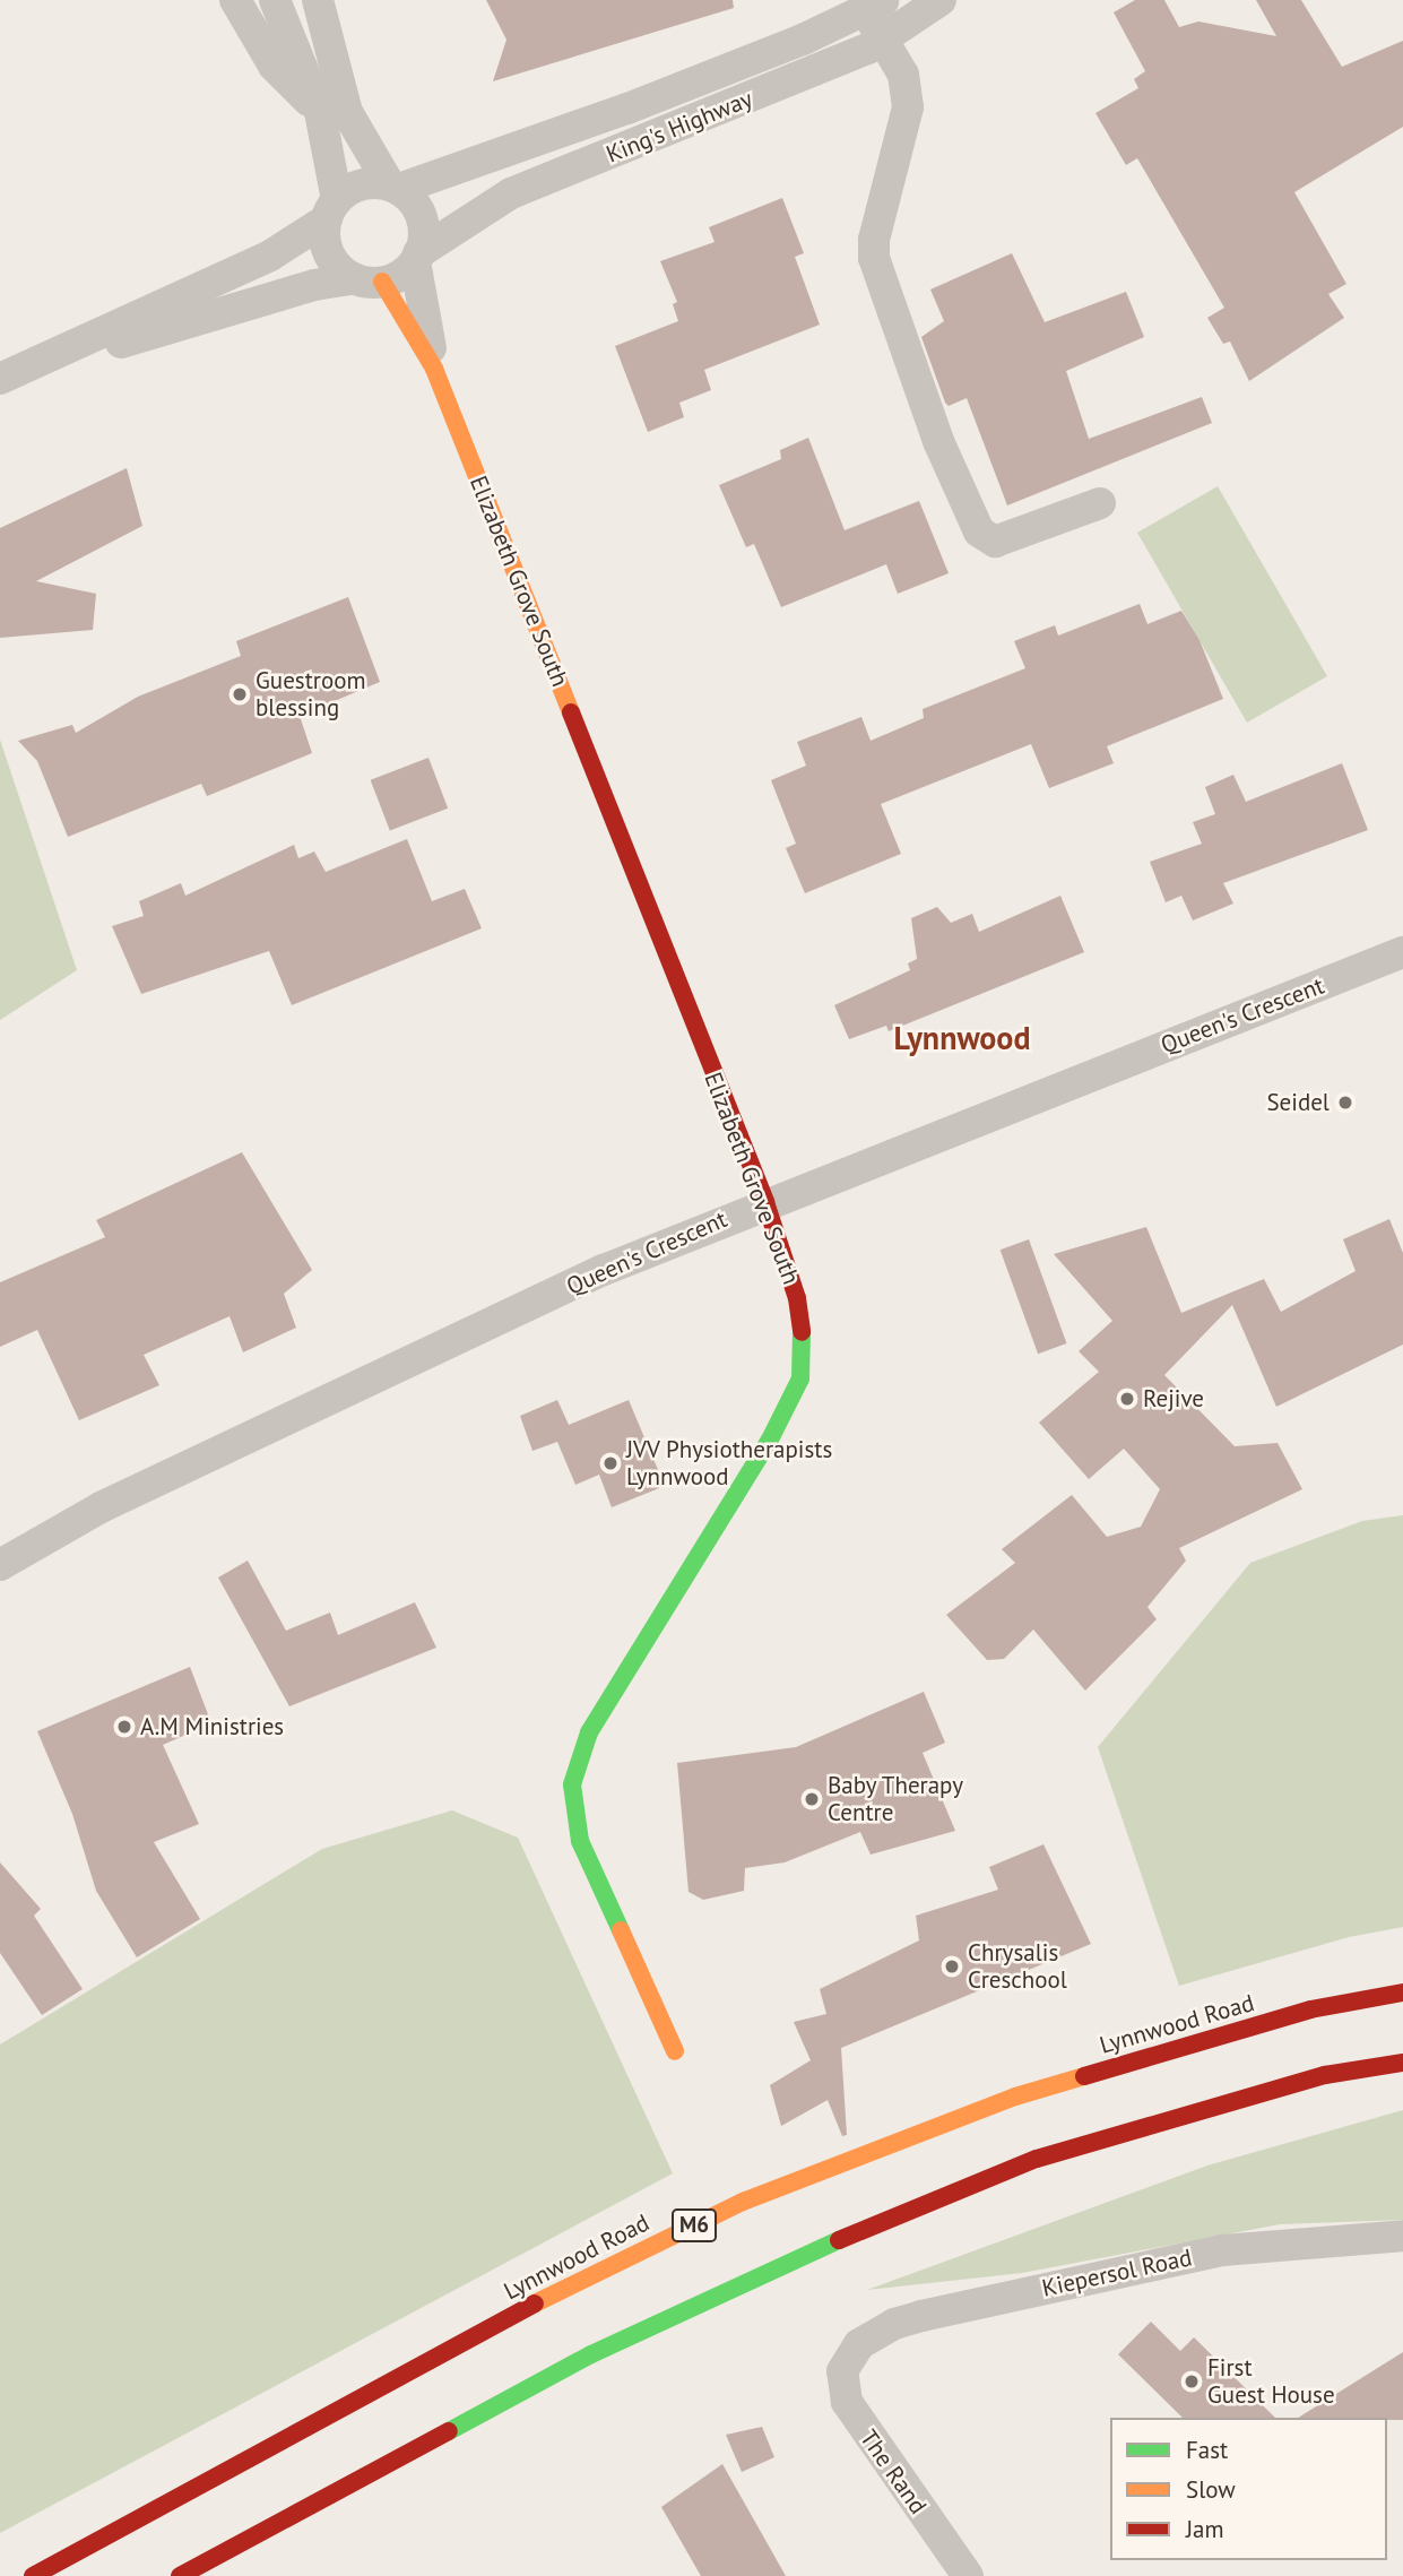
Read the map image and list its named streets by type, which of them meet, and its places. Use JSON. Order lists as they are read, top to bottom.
{
  "streets": {
    "main road": ["Elizabeth Grove South", "Lynnwood Road", "M6"],
    "street": [
      "King's Highway",
      "Queen's Crescent",
      "Kiepersol Road",
      "The Rand"
    ]
  },
  "crossings": [
    ["King's Highway", "Elizabeth Grove South"],
    ["Elizabeth Grove South", "Queen's Crescent"],
    ["Kiepersol Road", "The Rand"]
  ],
  "districts": ["Lynnwood"],
  "places": [
    "Guestroom blessing",
    "Seidel",
    "Rejive",
    "JVV Physiotherapists Lynnwood",
    "A.M Ministries",
    "Baby Therapy Centre",
    "Chrysalis Creschool",
    "First Guest House"
  ],
  "legend": ["Fast", "Slow", "Jam"]
}
